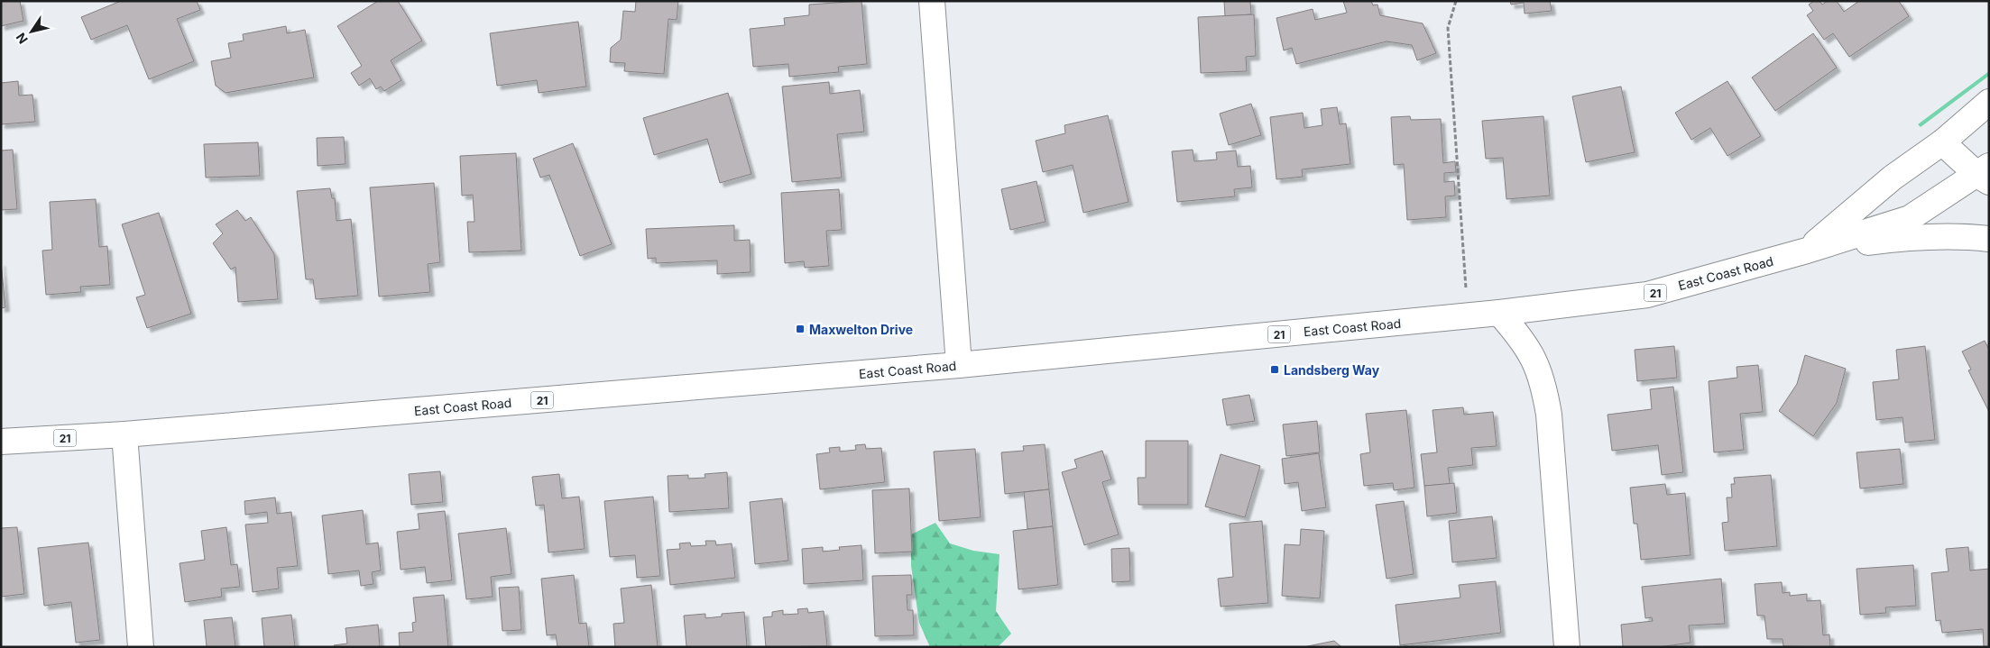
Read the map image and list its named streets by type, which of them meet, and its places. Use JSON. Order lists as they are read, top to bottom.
{
  "streets": {
    "main road": ["East Coast Road", "21"]
  },
  "places": {
    "transit": ["Maxwelton Drive", "Landsberg Way"]
  },
  "north": "bottom left"
}
